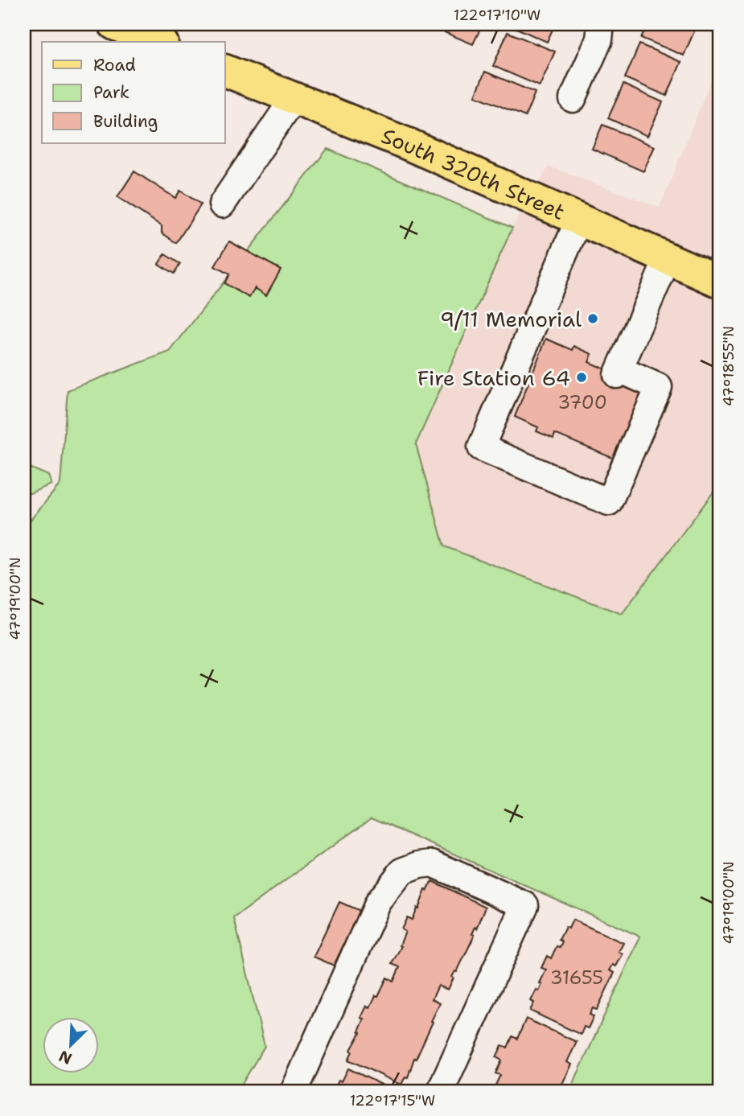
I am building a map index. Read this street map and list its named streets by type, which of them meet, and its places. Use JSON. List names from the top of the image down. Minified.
{"streets":{"main road":["South 320th Street"]},"places":["9/11 Memorial","Fire Station 64"],"house_numbers":["3700","31655"],"legend":["Road","Park","Building"],"north":"bottom left","coordinates":["122°17'10\"W","47°18'55\"N","47°19'00\"N","122°17'15\"W"]}
